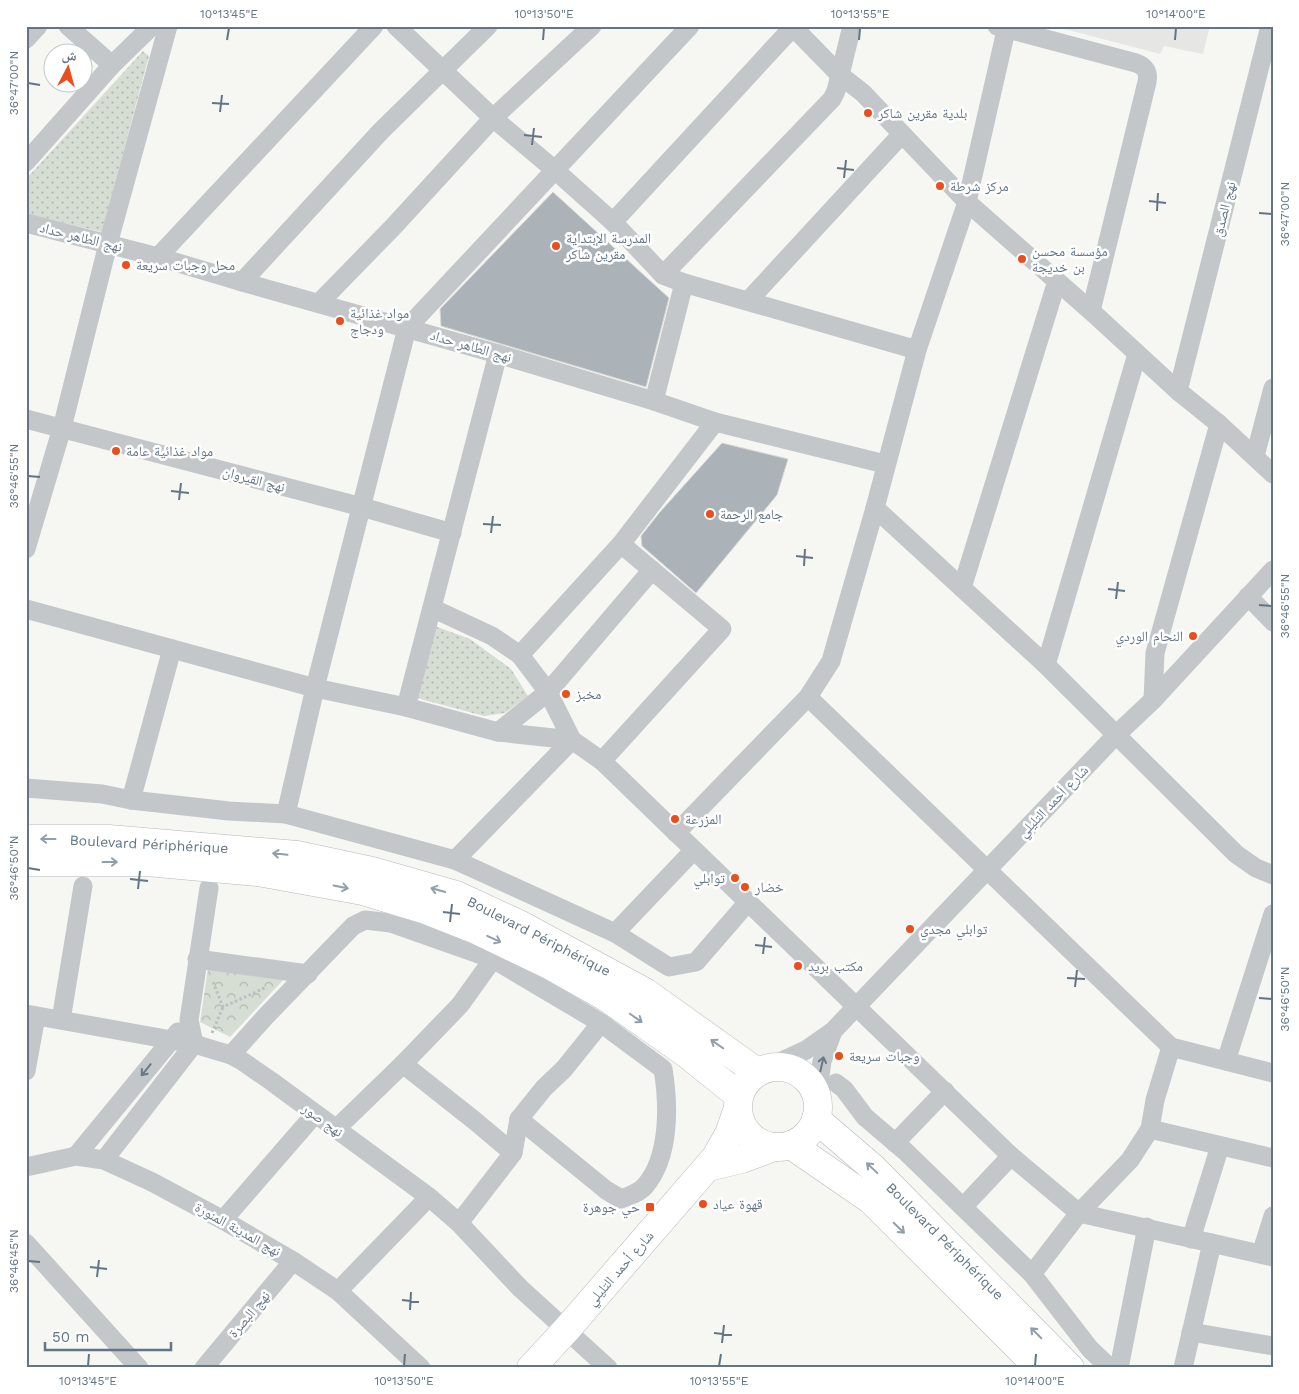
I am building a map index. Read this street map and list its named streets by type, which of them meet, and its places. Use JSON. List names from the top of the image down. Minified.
{"streets":{"main road":["شارع أحمد التليلي","Boulevard Périphérique"],"street":["نهج الصدق","نهج الطاهر حداد","نهج القيروان","نهج صور","نهج المدينة المنورة","نهج البصرة"]},"crossings":[["شارع أحمد التليلي","Boulevard Périphérique"],["شارع أحمد التليلي","نهج صور"],["نهج المدينة المنورة","نهج البصرة"]],"places":{"other":["بلدية مقرين شاكر","مركز شرطة","المدرسة الإبتداية مقرين شاكر","مؤسسة محسن بن خديجة","محل وجبات سريعة","مواد غذائية ودجاج","مواد غذائية عامة","جامع الرحمة","النحام الوردي","مخبز","المزرعة","توابلي","خضار","توابلي مجدي","مكتب بريد","وجبات سريعة","قهوة عياد"],"transit":["حي جوهرة"]},"scale_bar":"50 m","north":"top","coordinates":["10°13'45\"E","10°13'50\"E","10°13'55\"E","10°14'00\"E","36°47'00\"N","36°46'55\"N","36°46'50\"N","36°46'45\"N"]}
